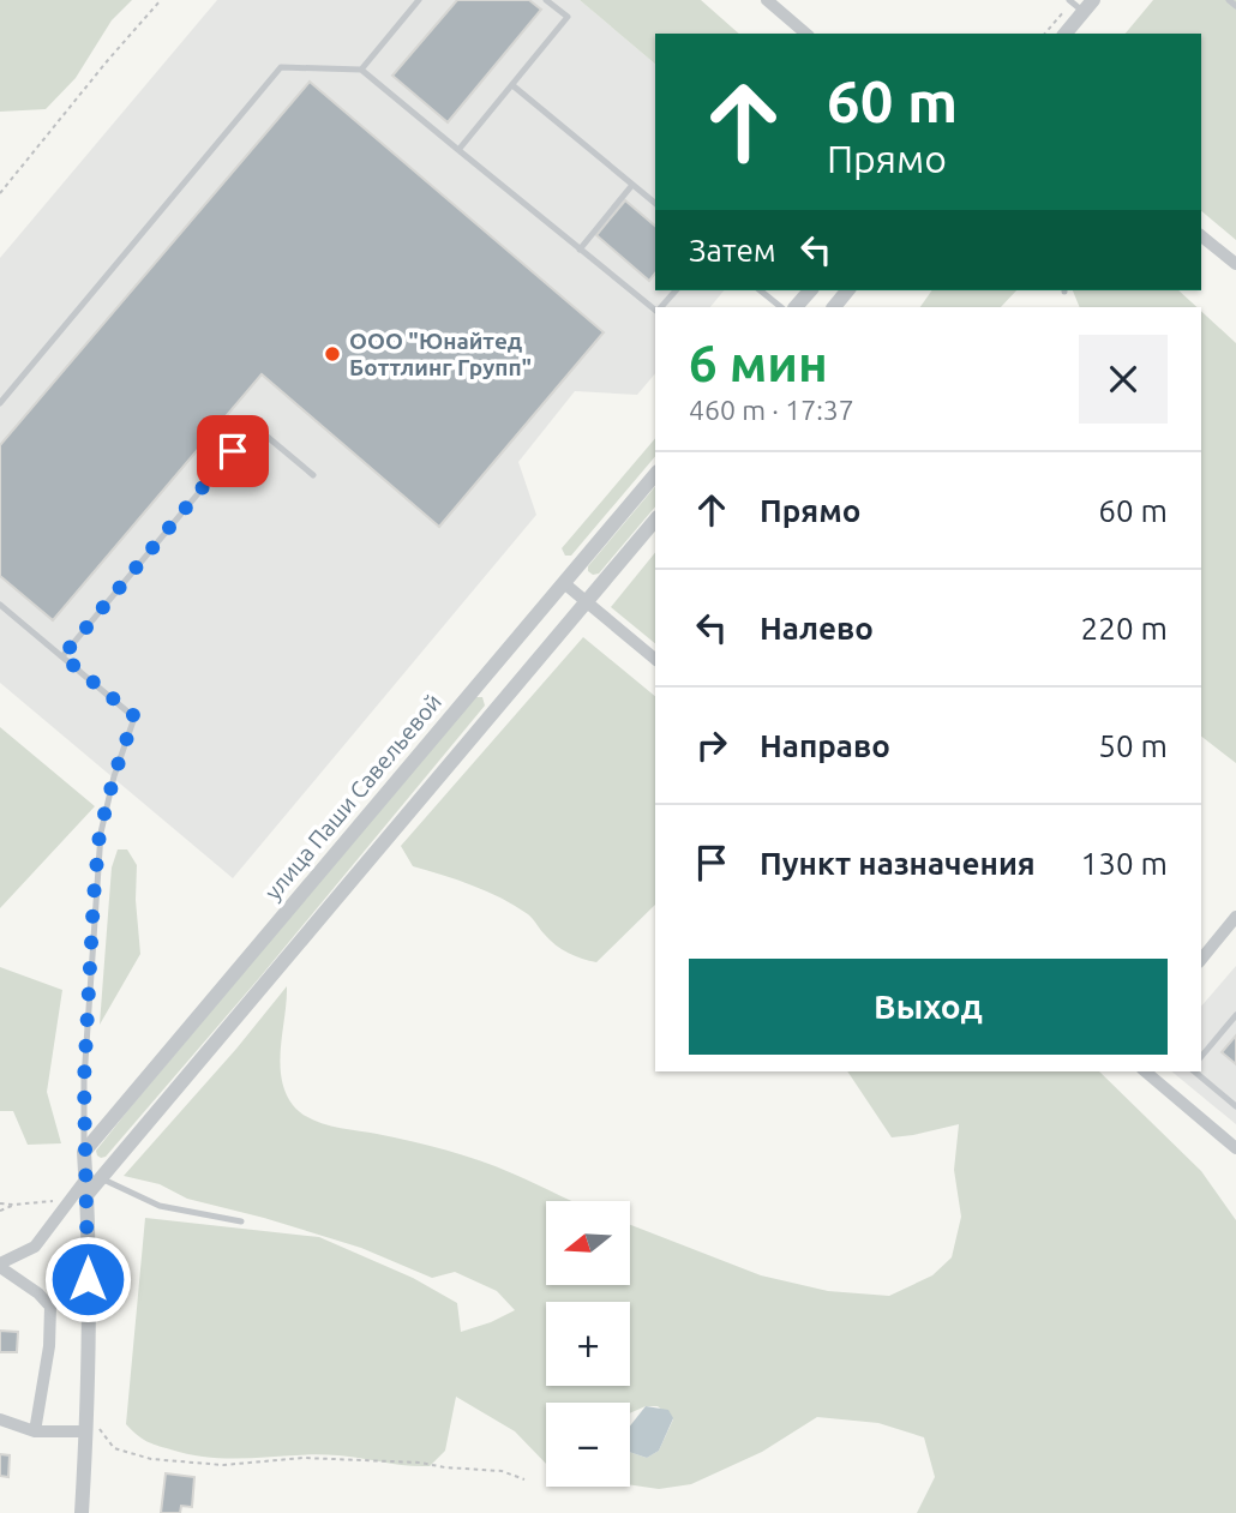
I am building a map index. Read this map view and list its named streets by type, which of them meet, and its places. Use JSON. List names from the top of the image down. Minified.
{"streets":{"street":["улица Паши Савельевой"]},"places":["ООО \"Юнайтед Боттлинг Групп\""],"north":"left","page":{"turn":["60 m","Прямо"],"then":"Затем","heading":["6 мин","460 m · 17:37"],"list":[{"name":"Прямо","value":"60 m"},{"name":"Налево","value":"220 m"},{"name":"Направо","value":"50 m"},{"name":"Пункт назначения","value":"130 m"}],"buttons":"Выход","map_buttons":["+","−"]}}
